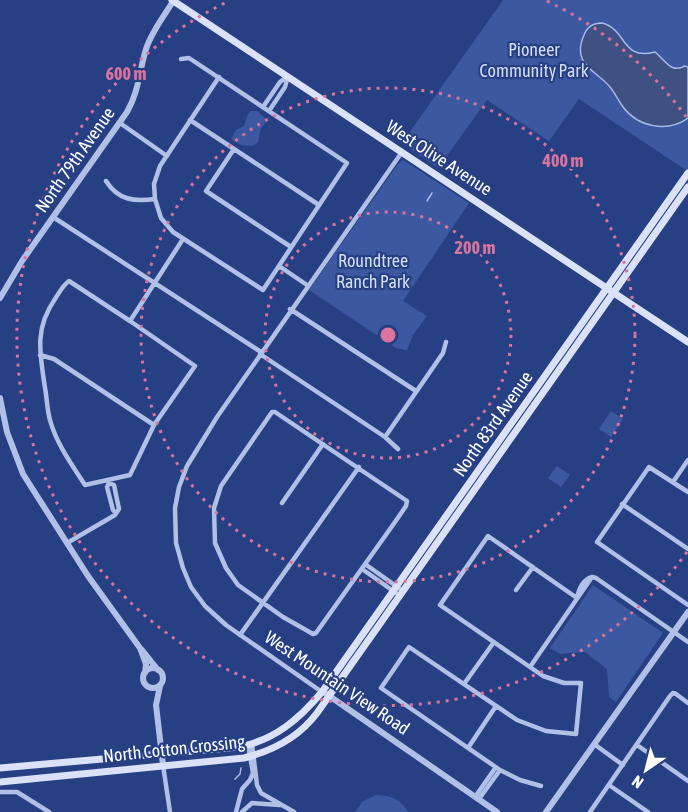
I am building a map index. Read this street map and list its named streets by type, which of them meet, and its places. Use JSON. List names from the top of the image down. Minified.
{"streets":{"main road":["West Olive Avenue","North 83rd Avenue","North Cotton Crossing"],"street":["North 79th Avenue","West Mountain View Road"]},"crossings":[["West Olive Avenue","North 79th Avenue"],["West Olive Avenue","North 83rd Avenue"],["West Olive Avenue","West Mountain View Road"],["North 83rd Avenue","West Mountain View Road"],["North 83rd Avenue","North Cotton Crossing"],["West Mountain View Road","North Cotton Crossing"]],"parks":["Pioneer Community Park","Roundtree Ranch Park"],"north":"bottom left","rings":["600 m","400 m","200 m"]}
